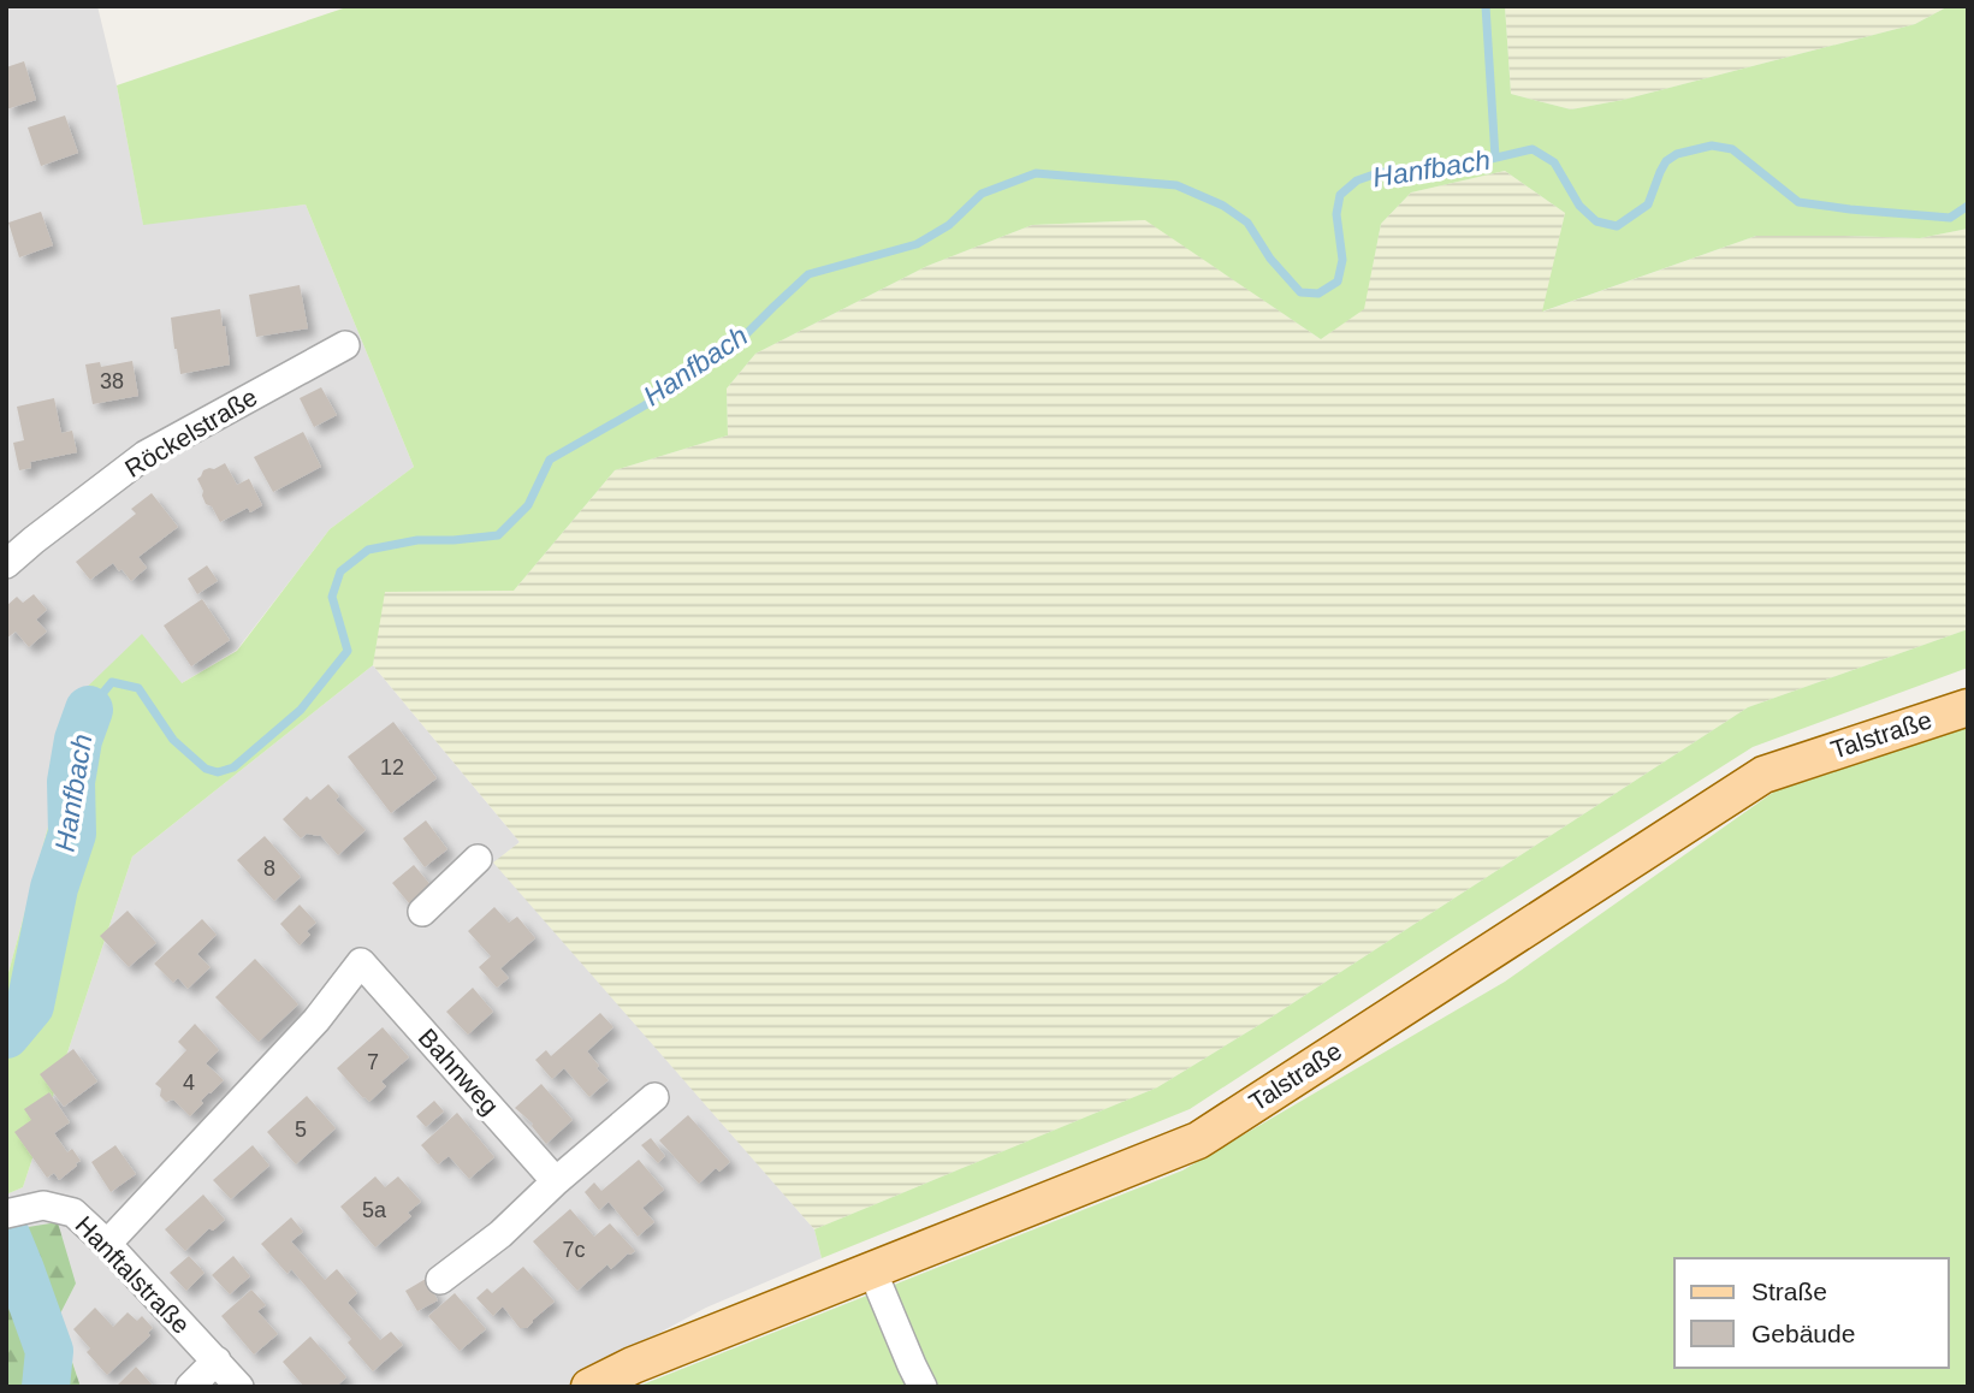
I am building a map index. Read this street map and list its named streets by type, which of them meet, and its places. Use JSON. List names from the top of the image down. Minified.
{"streets":{"main road":["Talstraße"],"street":["Röckelstraße","Bahnweg","Hanftalstraße"]},"crossings":[["Bahnweg","Hanftalstraße"]],"water":["Hanfbach"],"house_numbers":["38","12","8","7","4","5","5a","7c"],"legend":["Straße","Gebäude"]}
